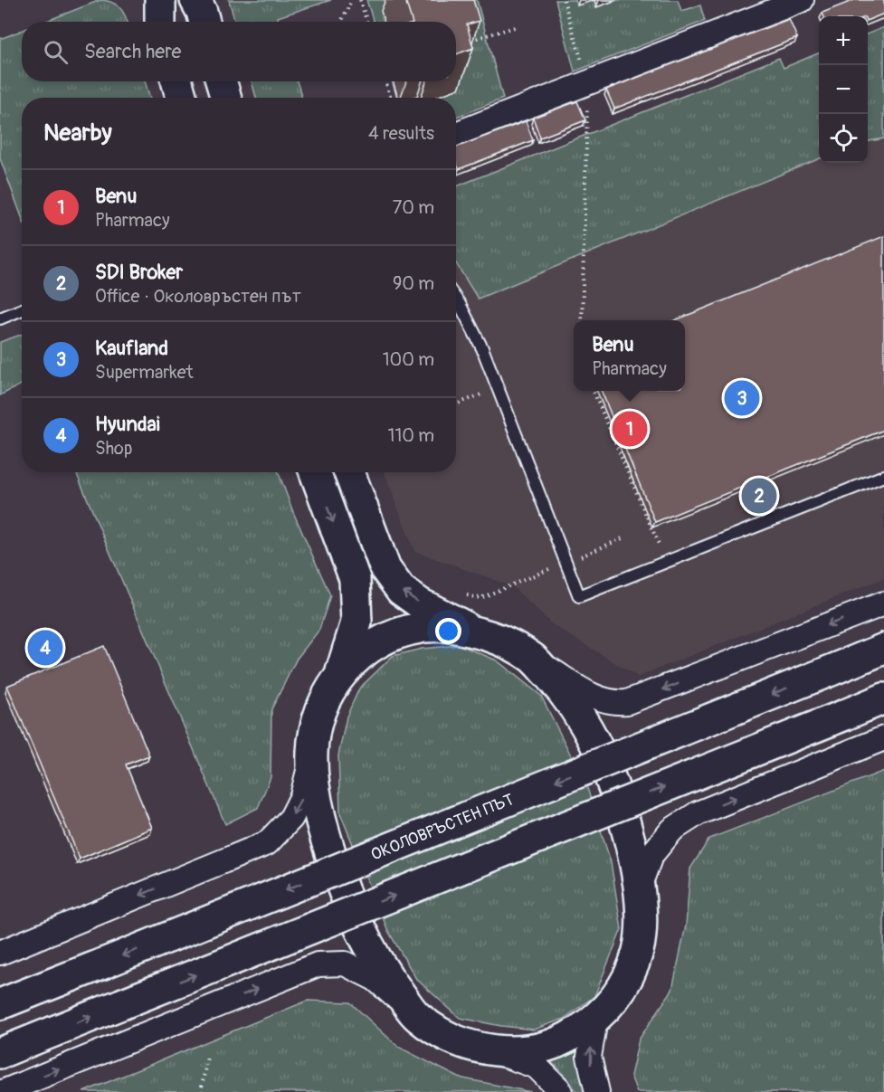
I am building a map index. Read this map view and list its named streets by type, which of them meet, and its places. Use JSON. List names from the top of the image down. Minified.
{"streets":{"main road":["ОКОЛОВРЪСТЕН ПЪТ"]},"page":{"map_buttons":["+","−"],"search":"Search here","heading":["Nearby","4 results"],"list":[{"mark":"1","name":"Benu","note":"Pharmacy","value":"70 m"},{"mark":"2","name":"SDI Broker","note":"Office · Околовръстен път","value":"90 m"},{"mark":"3","name":"Kaufland","note":"Supermarket","value":"100 m"},{"mark":"4","name":"Hyundai","note":"Shop","value":"110 m"}],"popup":["Benu","Pharmacy"],"pins":["3","1","2","4"]}}
